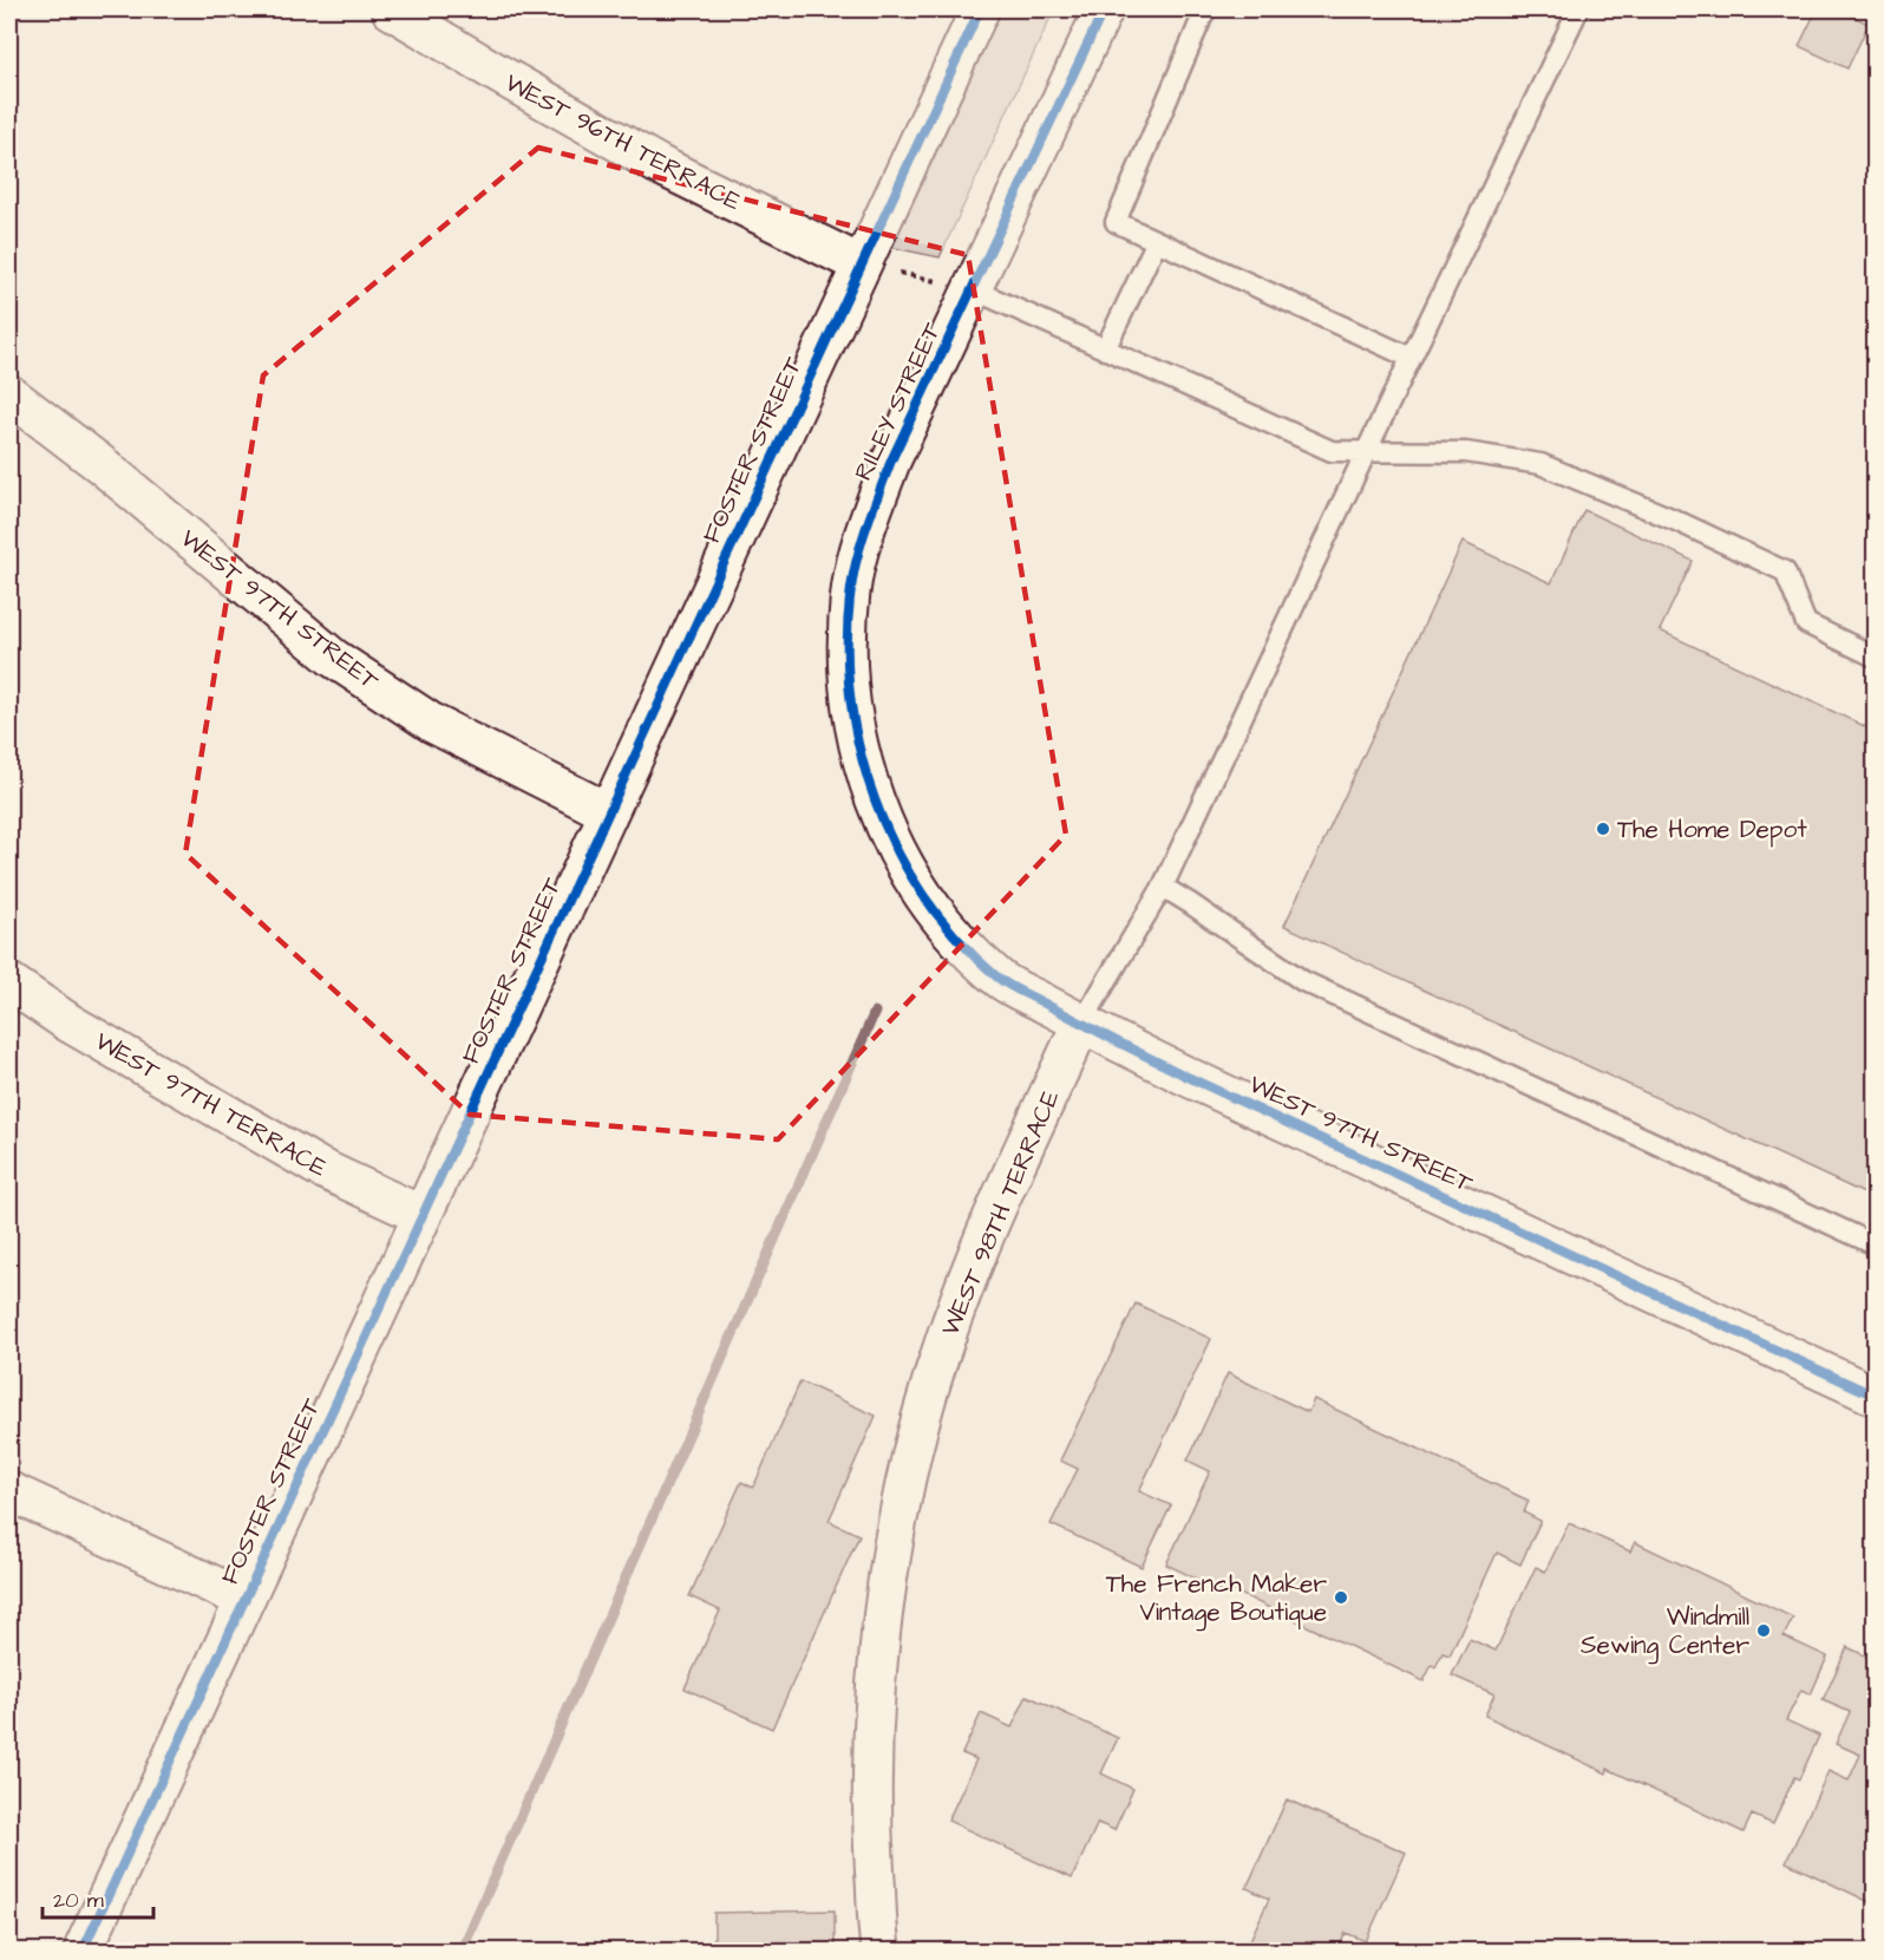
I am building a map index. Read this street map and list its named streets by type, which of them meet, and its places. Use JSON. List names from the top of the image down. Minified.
{"streets":{"street":["WEST 96TH TERRACE","RILEY STREET","FOSTER STREET","WEST 97TH STREET","WEST 97TH TERRACE","WEST 98TH TERRACE"]},"crossings":[["WEST 96TH TERRACE","FOSTER STREET"],["RILEY STREET","WEST 97TH STREET"],["FOSTER STREET","WEST 97TH STREET"],["FOSTER STREET","WEST 97TH TERRACE"],["WEST 97TH STREET","WEST 98TH TERRACE"]],"places":["The Home Depot","The French Maker Vintage Boutique","Windmill Sewing Center"],"scale_bar":"20 m"}
